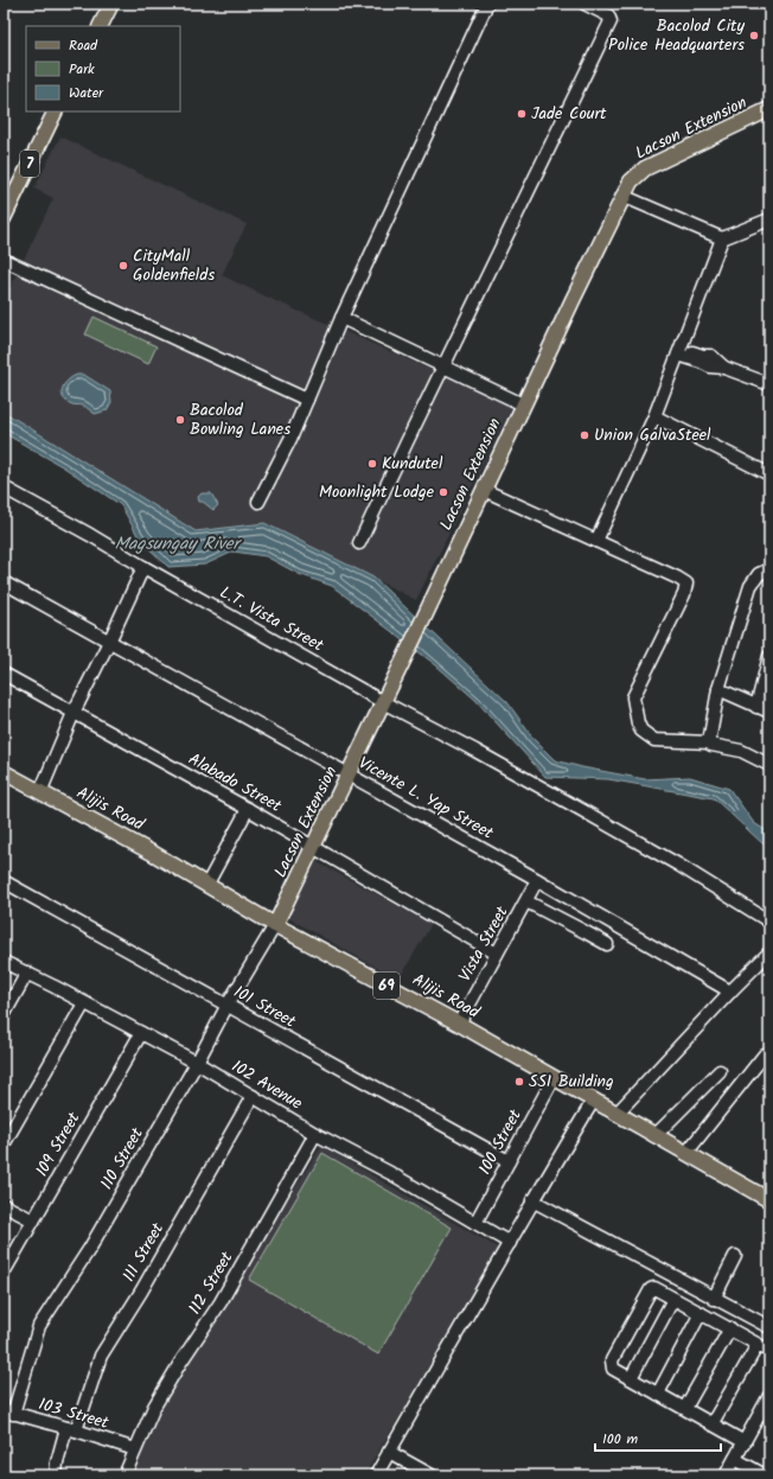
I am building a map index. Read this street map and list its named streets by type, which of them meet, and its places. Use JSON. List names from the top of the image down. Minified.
{"streets":{"main road":["Lacson Extension","7","Alijis Road","69"],"street":["L.T. Vista Street","Alabado Street","Vicente L. Yap Street","Vista Street","101 Street","102 Avenue","100 Street","109 Street","110 Street","111 Street","112 Street","103 Street"]},"crossings":[["Lacson Extension","L.T. Vista Street"],["Lacson Extension","Alabado Street"],["Lacson Extension","Vicente L. Yap Street"],["Lacson Extension","Alijis Road"],["Lacson Extension","110 Street"],["Alabado Street","Vista Street"],["Vicente L. Yap Street","Vista Street"],["Alijis Road","Vista Street"],["Alijis Road","100 Street"],["Alijis Road","110 Street"],["101 Street","100 Street"],["101 Street","110 Street"],["102 Avenue","100 Street"],["102 Avenue","109 Street"],["102 Avenue","110 Street"],["102 Avenue","111 Street"],["102 Avenue","112 Street"],["110 Street","103 Street"],["111 Street","103 Street"],["112 Street","103 Street"]],"water":["Magsungay River"],"places":["Bacolod City Police Headquarters","Jade Court","CityMall Goldenfields","Bacolod Bowling Lanes","Union GalvaSteel","Kundutel","Moonlight Lodge","SSI Building"],"legend":["Road","Park","Water"],"scale_bar":"100 m"}
